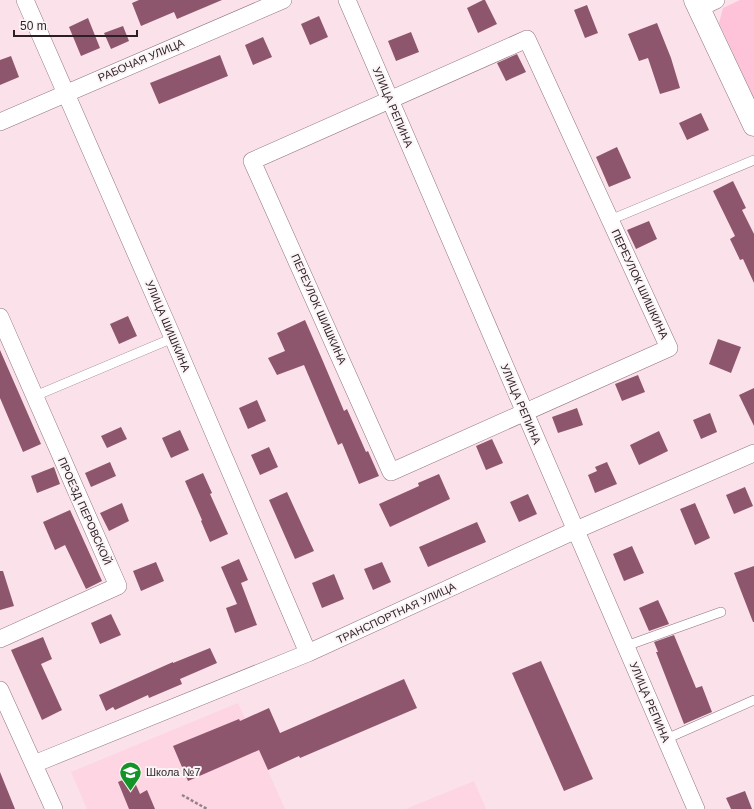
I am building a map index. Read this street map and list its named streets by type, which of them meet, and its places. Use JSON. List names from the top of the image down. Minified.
{"streets":{"street":["РАБОЧАЯ УЛИЦА","УЛИЦА РЕПИНА","ПЕРЕУЛОК ШИШКИНА","УЛИЦА ШИШКИНА","ПРОЕЗД ПЕРОВСКОЙ","ТРАНСПОРТНАЯ УЛИЦА"]},"crossings":[["РАБОЧАЯ УЛИЦА","УЛИЦА ШИШКИНА"],["УЛИЦА РЕПИНА","ПЕРЕУЛОК ШИШКИНА"],["УЛИЦА РЕПИНА","ТРАНСПОРТНАЯ УЛИЦА"],["УЛИЦА ШИШКИНА","ТРАНСПОРТНАЯ УЛИЦА"]],"places":{"school or university":["Школа №7"]},"scale_bar":"50 m"}
